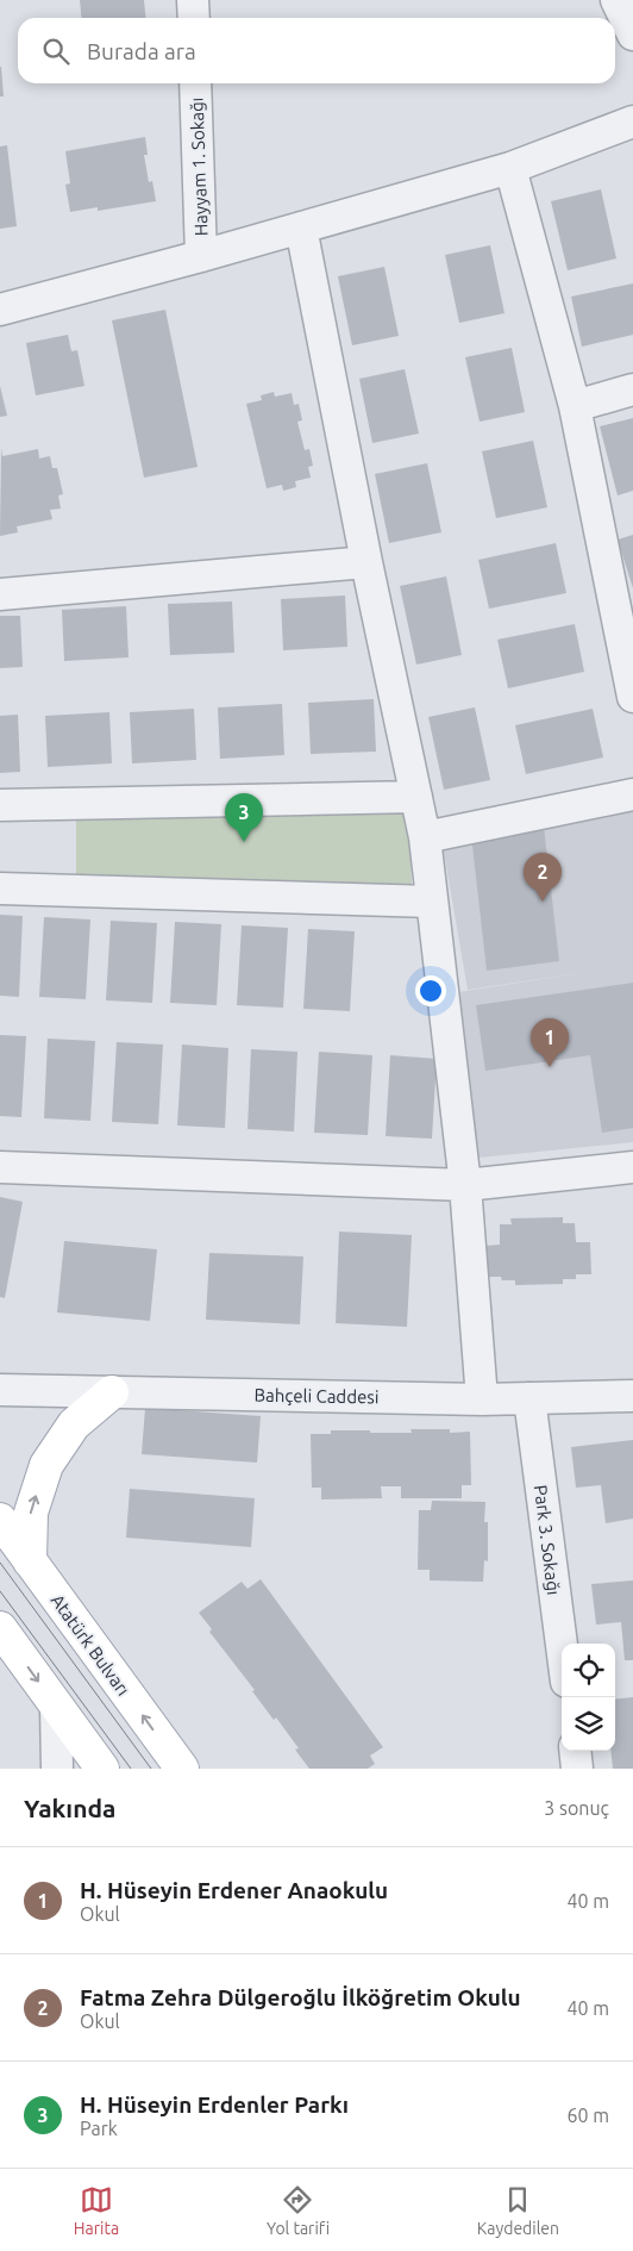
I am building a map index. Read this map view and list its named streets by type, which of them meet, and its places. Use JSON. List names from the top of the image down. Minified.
{"streets":{"main road":["Atatürk Bulvarı"],"street":["Hayyam 1. Sokağı","Bahçeli Caddesi","Park 3. Sokağı"]},"crossings":[["Bahçeli Caddesi","Park 3. Sokağı"]],"page":{"search":"Burada ara","pins":["3","2","1"],"heading":["Yakında","3 sonuç"],"list":[{"mark":"1","name":"H. Hüseyin Erdener Anaokulu","note":"Okul","value":"40 m"},{"mark":"2","name":"Fatma Zehra Dülgeroğlu İlköğretim Okulu","note":"Okul","value":"40 m"},{"mark":"3","name":"H. Hüseyin Erdenler Parkı","note":"Park","value":"60 m"}],"nav":["Harita","Yol tarifi","Kaydedilen"]}}
